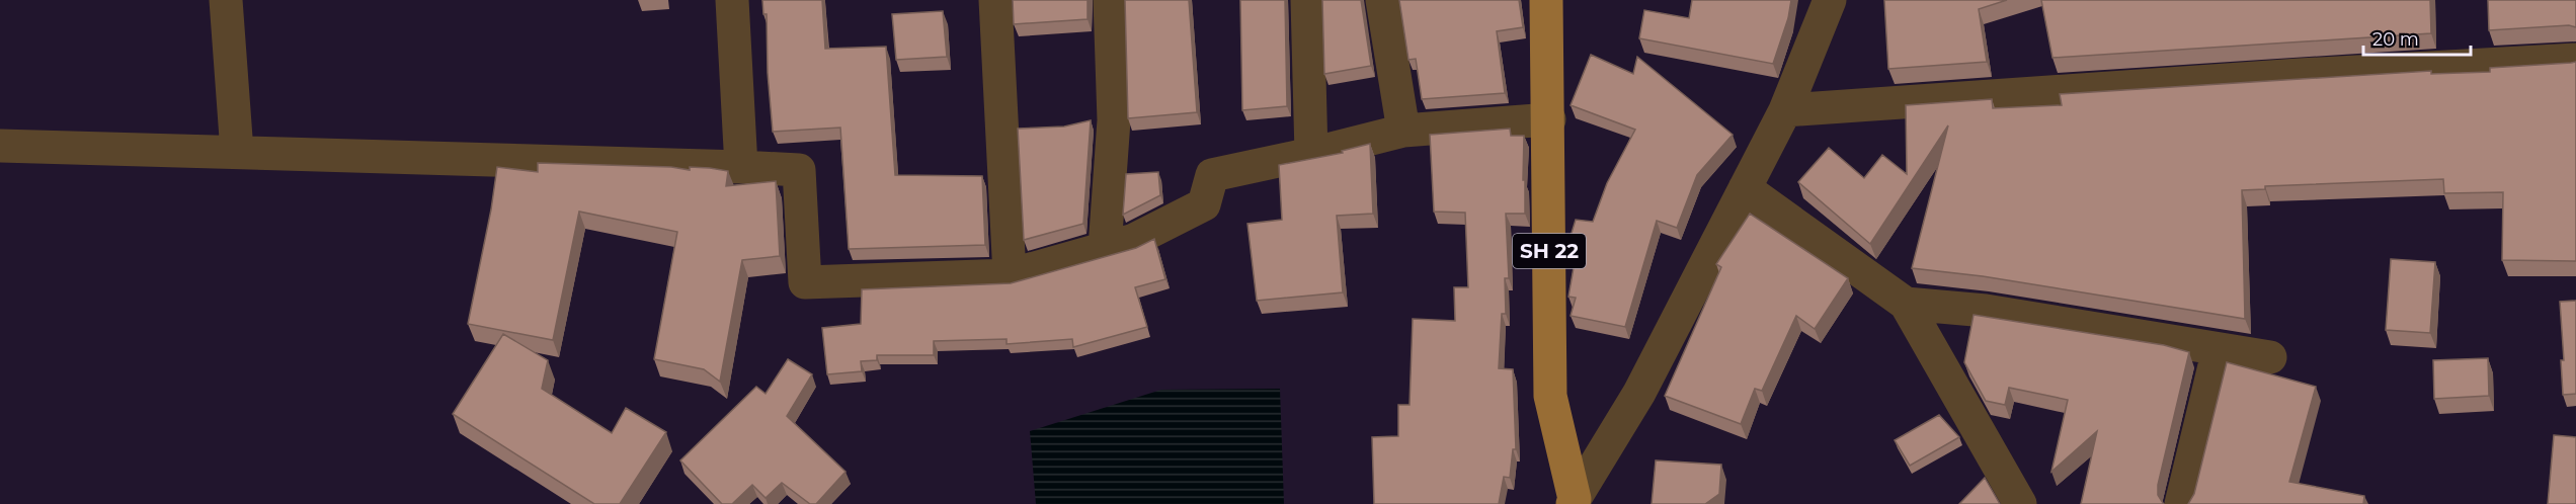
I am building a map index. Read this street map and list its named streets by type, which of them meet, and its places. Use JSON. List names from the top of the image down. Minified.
{"streets":{"main road":["SH 22"]},"scale_bar":"20 m"}
